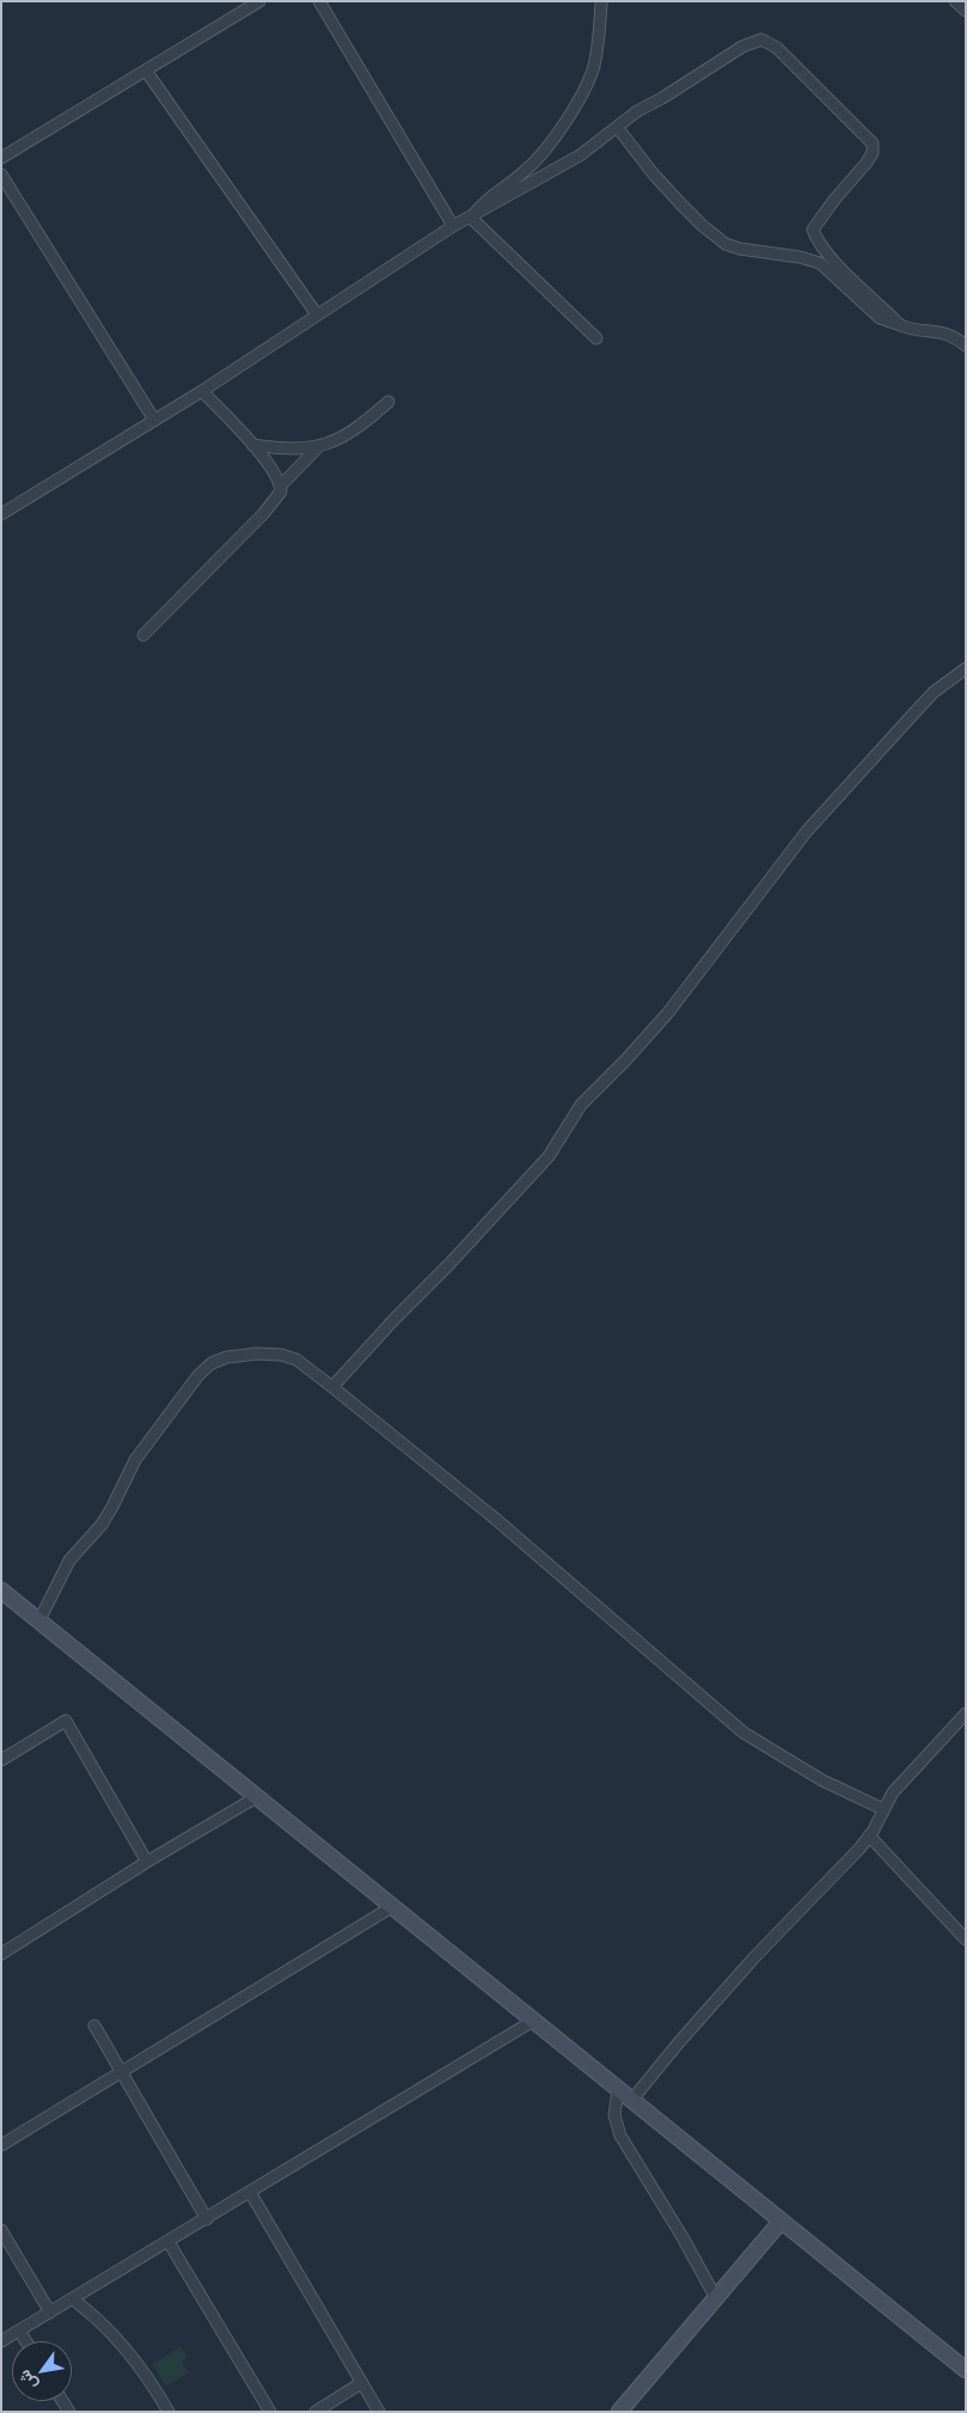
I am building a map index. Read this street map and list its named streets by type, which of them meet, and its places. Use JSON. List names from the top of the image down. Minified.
{"north":"bottom left"}
